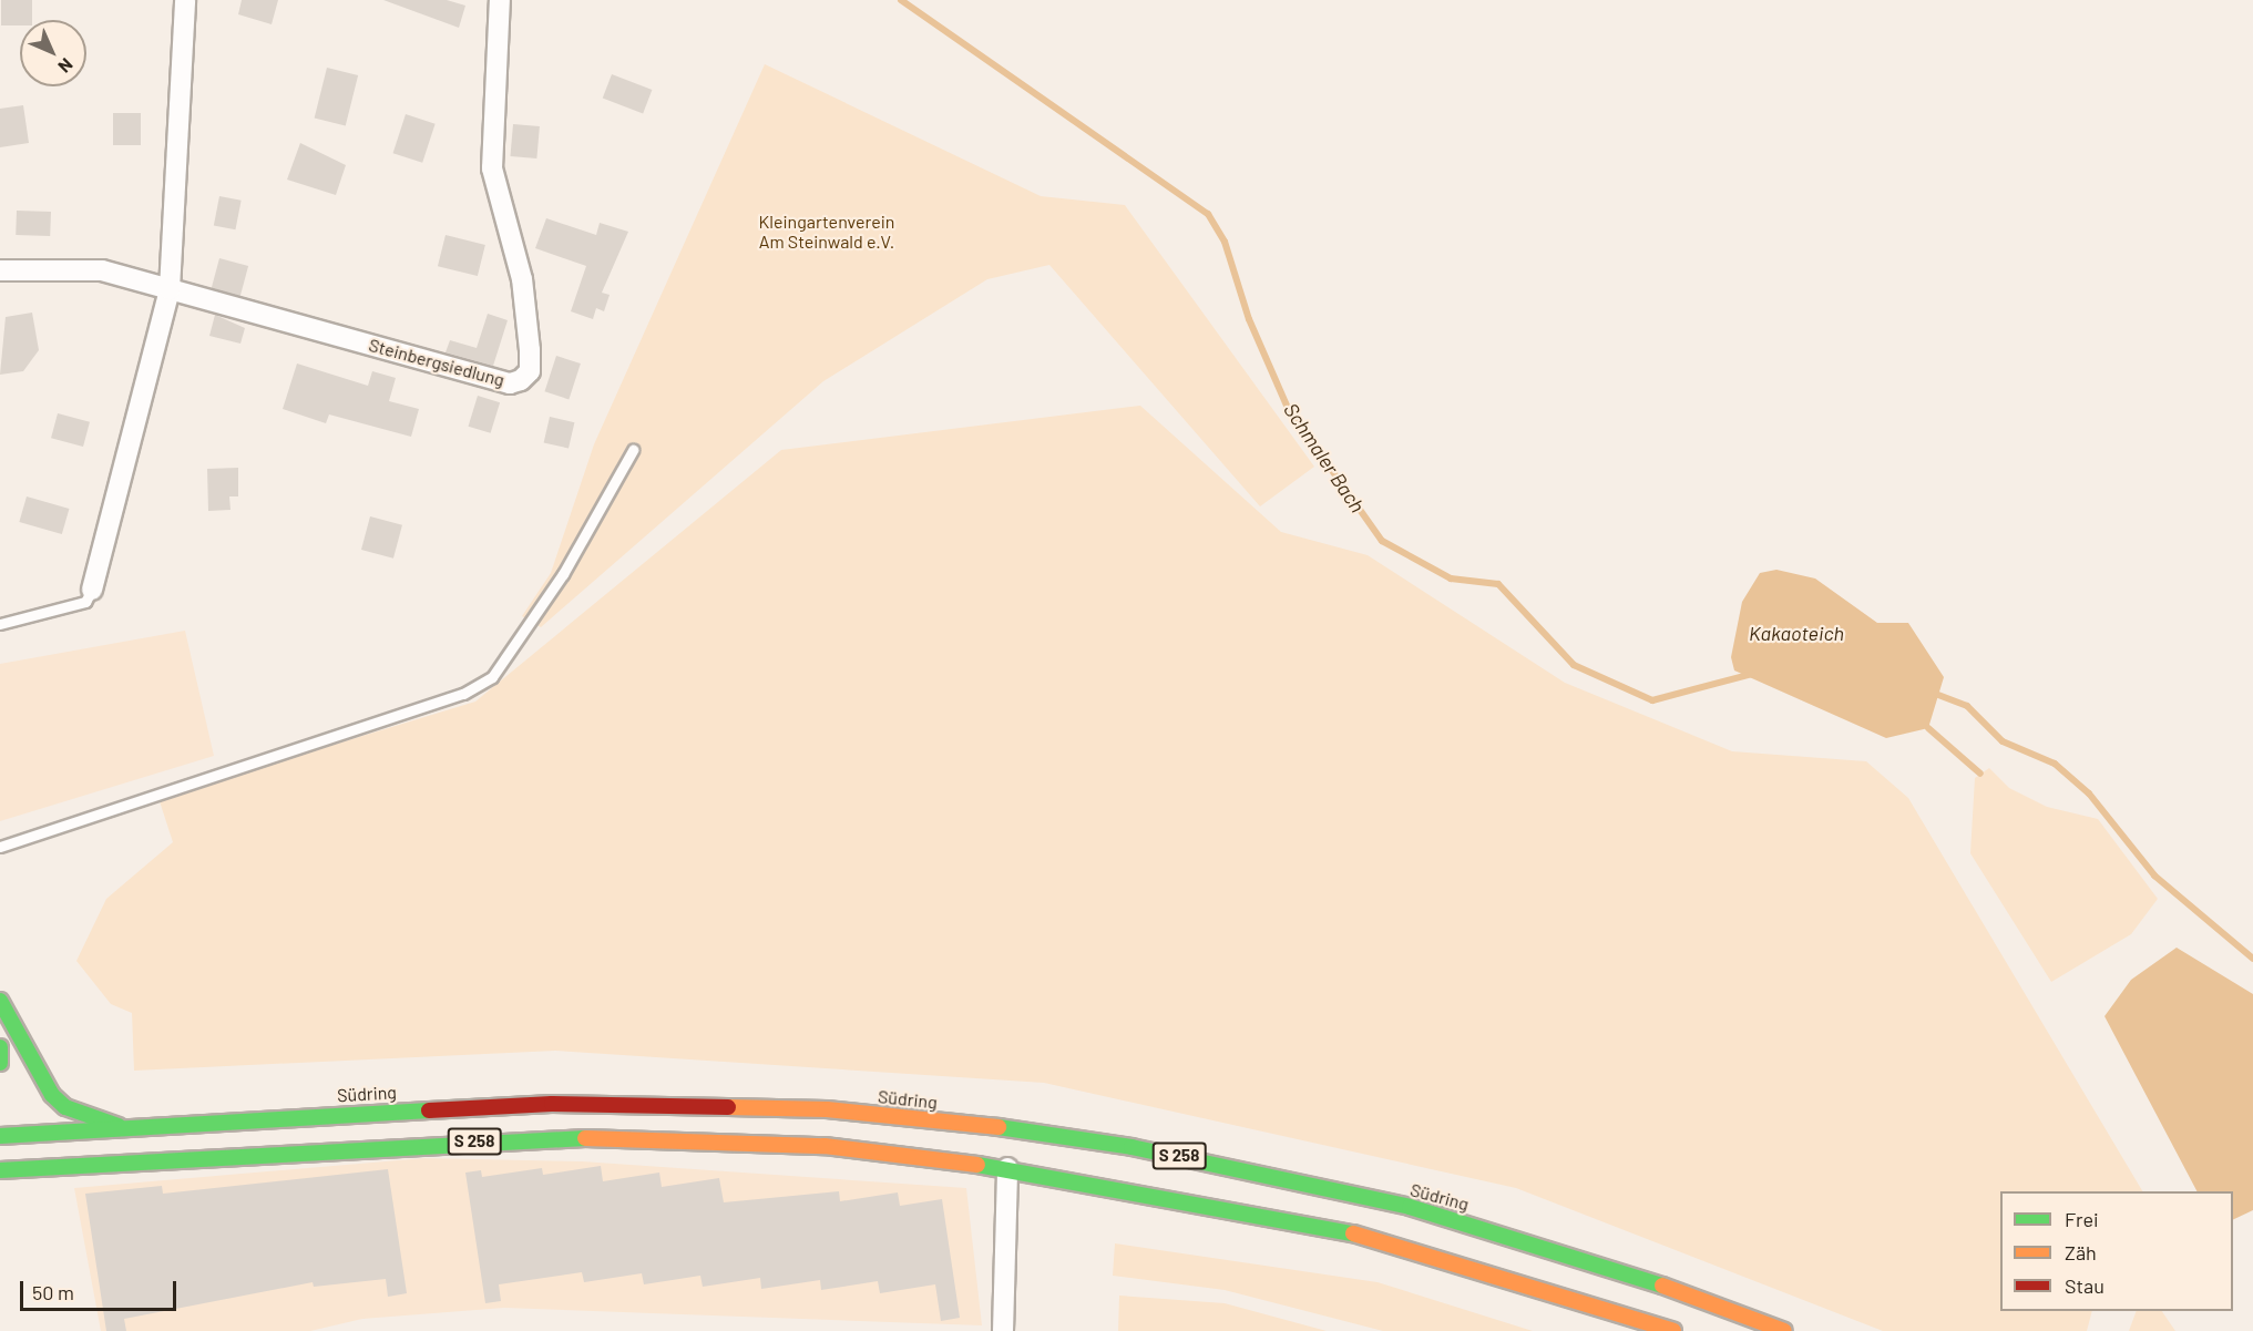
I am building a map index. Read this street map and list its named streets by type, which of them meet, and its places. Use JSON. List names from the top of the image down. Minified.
{"streets":{"main road":["Südring","S 258"],"street":["Steinbergsiedlung"]},"crossings":[["Südring","S 258"]],"water":["Schmaler Bach","Kakaoteich"],"parks":["Kleingartenverein Am Steinwald e.V."],"legend":["Frei","Zäh","Stau"],"scale_bar":"50 m","north":"bottom right"}
